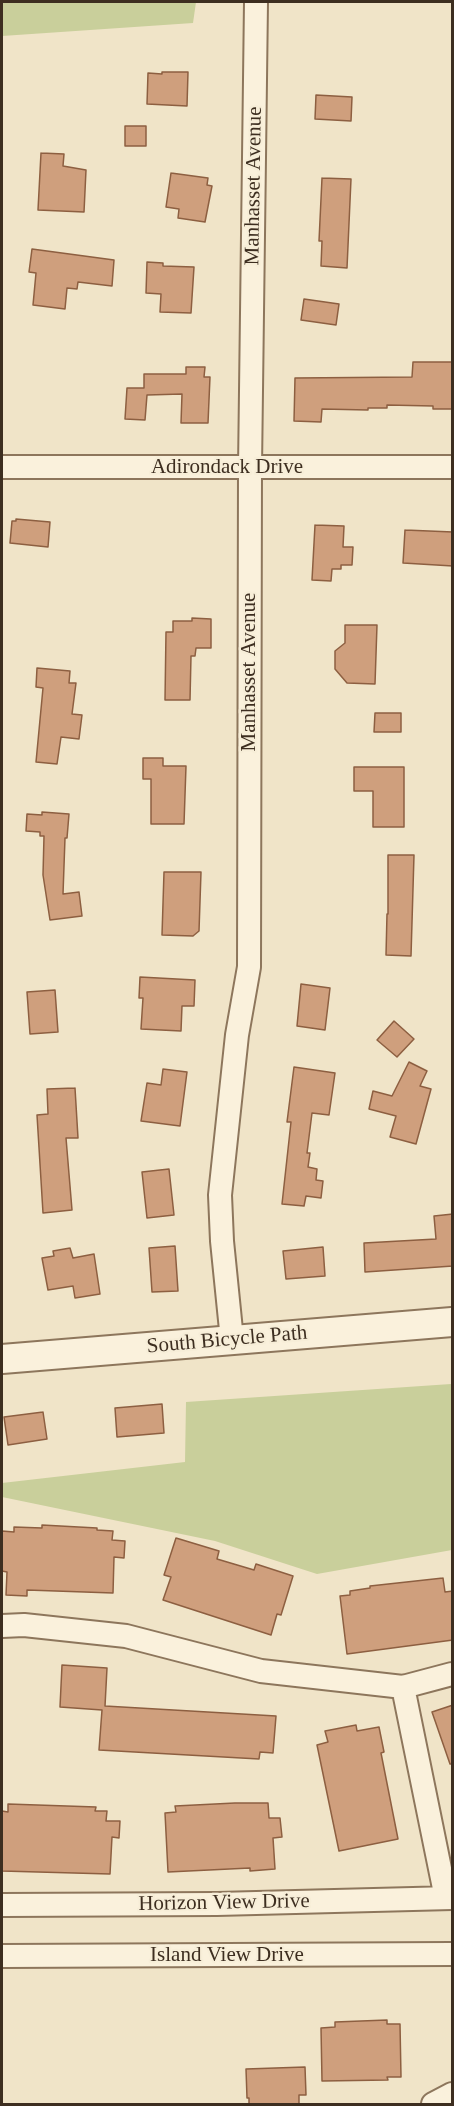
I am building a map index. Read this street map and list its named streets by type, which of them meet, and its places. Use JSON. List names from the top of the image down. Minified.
{"streets":{"street":["Manhasset Avenue","Adirondack Drive","South Bicycle Path","Horizon View Drive","Island View Drive"]},"crossings":[["Manhasset Avenue","Adirondack Drive"],["Manhasset Avenue","South Bicycle Path"]]}
